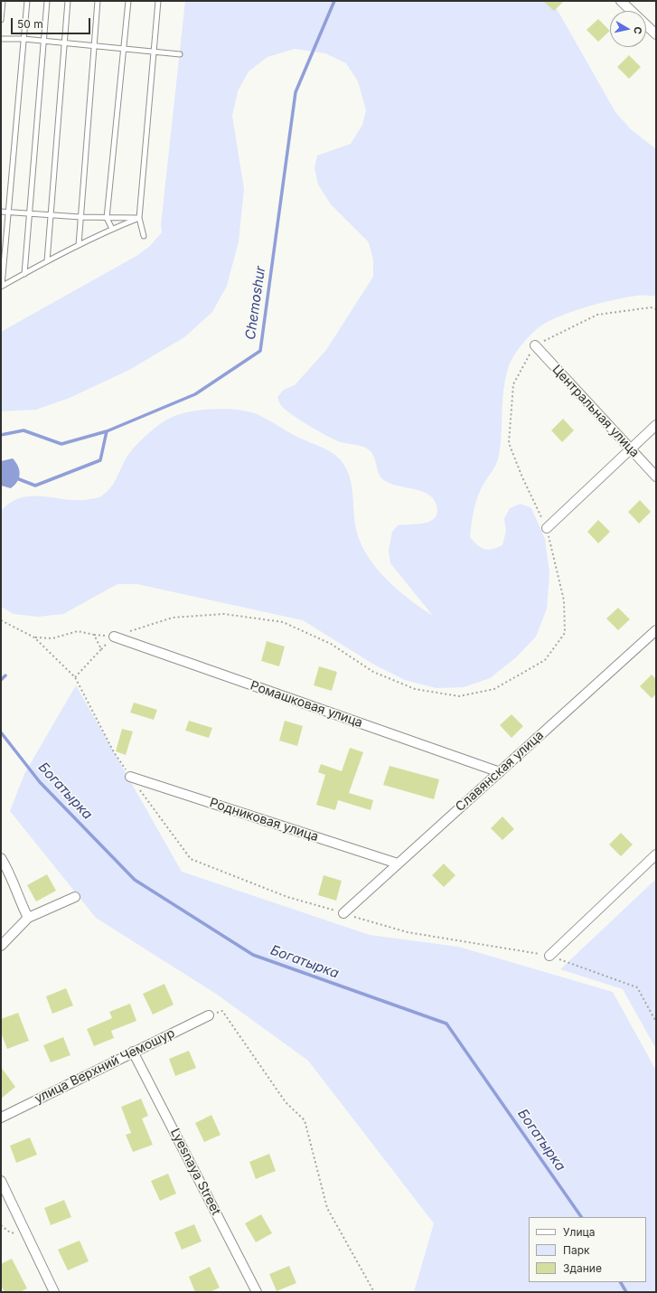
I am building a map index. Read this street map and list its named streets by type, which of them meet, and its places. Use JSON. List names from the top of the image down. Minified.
{"streets":{"street":["Центральная улица","Ромашковая улица","Славянская улица","Родниковая улица","улица Верхний Чемошур","Lyesnaya Street"]},"crossings":[["Ромашковая улица","Славянская улица"],["Славянская улица","Родниковая улица"],["улица Верхний Чемошур","Lyesnaya Street"]],"water":["Chemoshur","Богатырка"],"legend":["Улица","Парк","Здание"],"scale_bar":"50 m","north":"right"}
